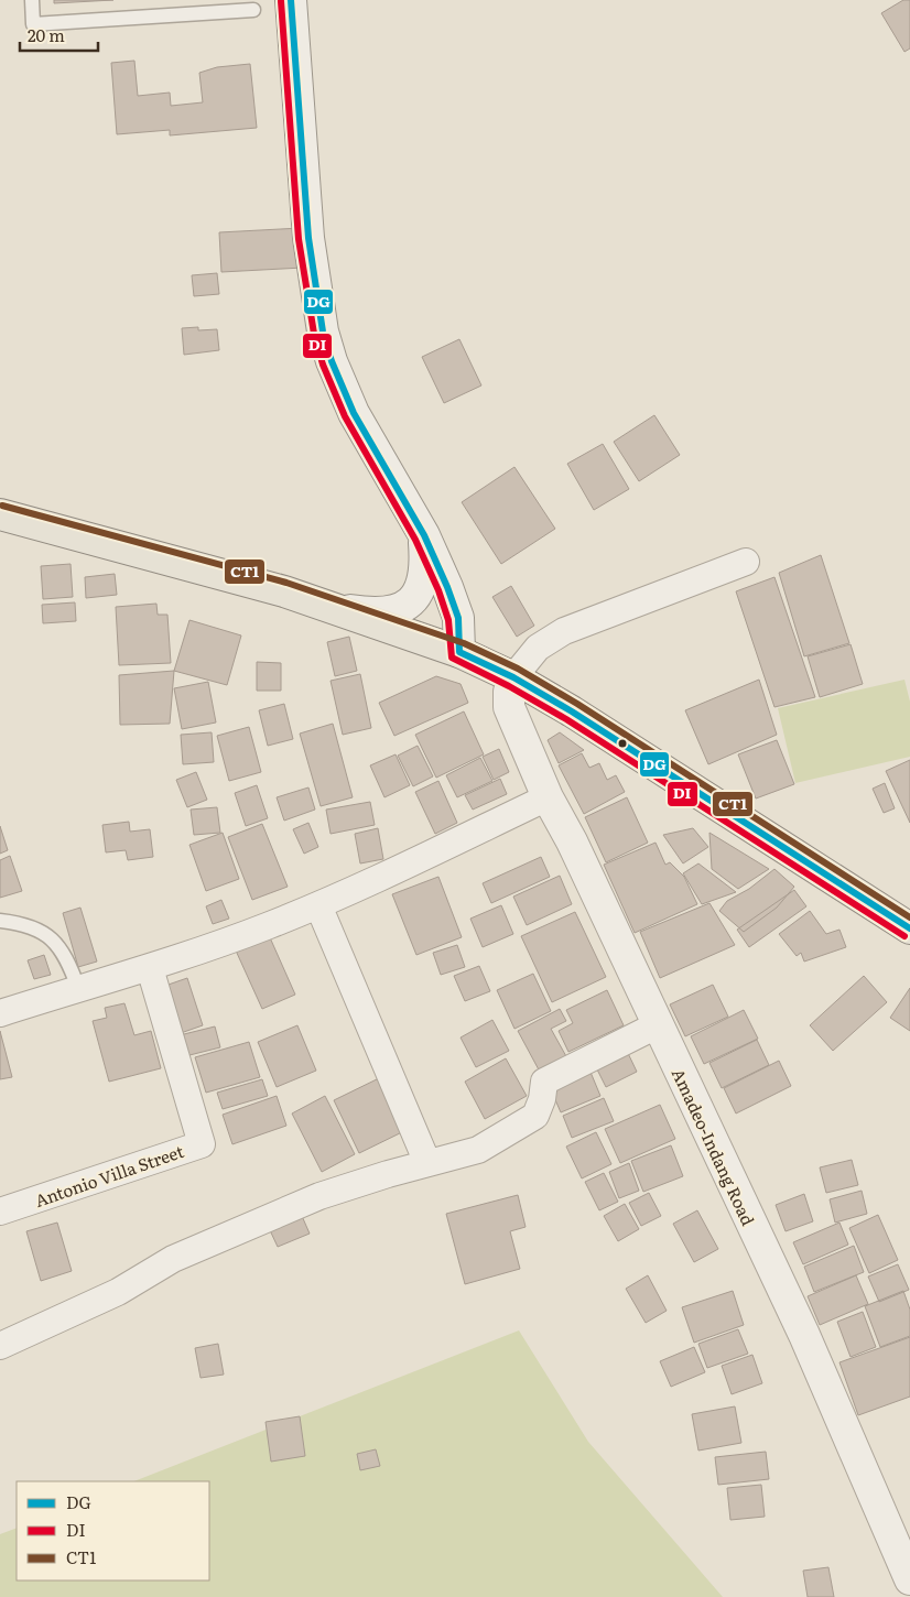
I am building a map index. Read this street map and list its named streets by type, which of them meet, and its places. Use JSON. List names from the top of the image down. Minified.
{"streets":{"street":["Amadeo-Indang Road","Antonio Villa Street"]},"lines":["transit line DG","transit line DI","transit line CT1"],"legend":["DG","DI","CT1"],"scale_bar":"20 m"}
